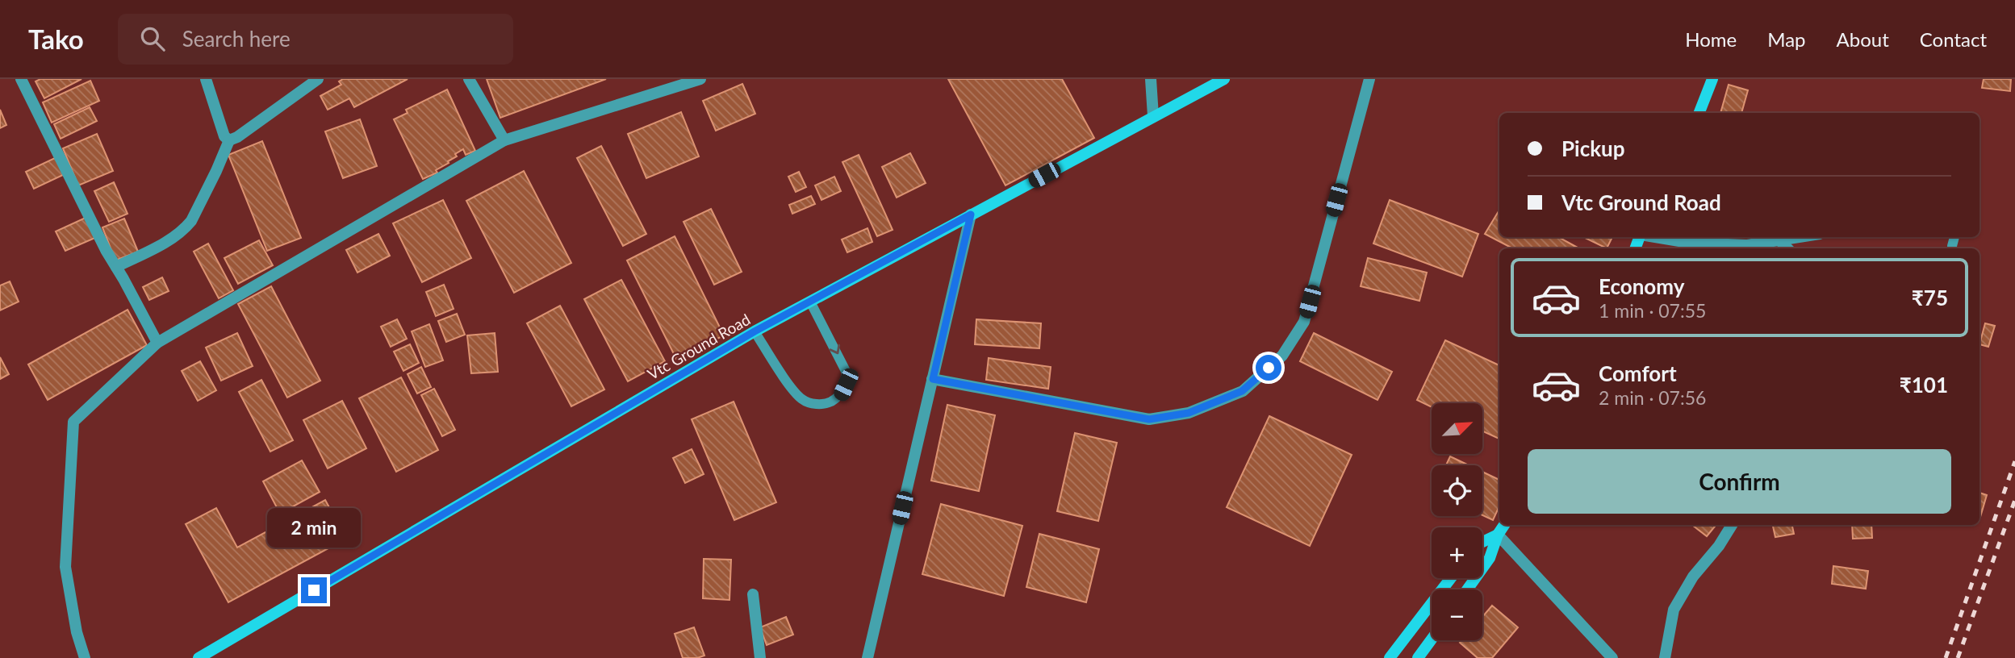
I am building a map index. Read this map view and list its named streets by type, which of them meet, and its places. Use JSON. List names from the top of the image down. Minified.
{"streets":{"street":["Vtc Ground Road"]},"north":"top right","page":{"header":"Tako","search":"Search here","nav":["Home","Map","About","Contact"],"banner":["Pickup","Vtc Ground Road"],"list":[{"name":"Economy","note":"1 min · 07:55","value":"₹75"},{"name":"Comfort","note":"2 min · 07:56","value":"₹101"}],"map_buttons":["+","−"],"buttons":"Confirm","bubble":"2 min"}}
